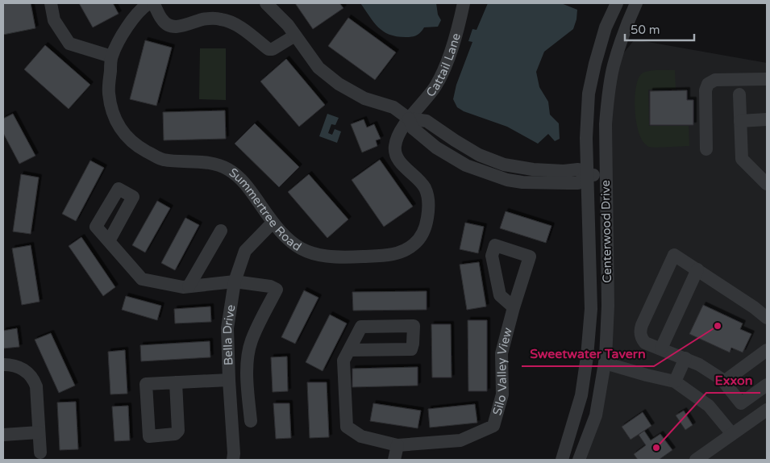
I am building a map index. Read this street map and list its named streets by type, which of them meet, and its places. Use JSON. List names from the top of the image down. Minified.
{"streets":{"street":["Cattail Lane","Summertree Road","Centerwood Drive","Bella Drive","Silo Valley View"]},"crossings":[["Cattail Lane","Summertree Road"],["Summertree Road","Bella Drive"]],"places":["Sweetwater Tavern","Exxon"],"scale_bar":"50 m"}
